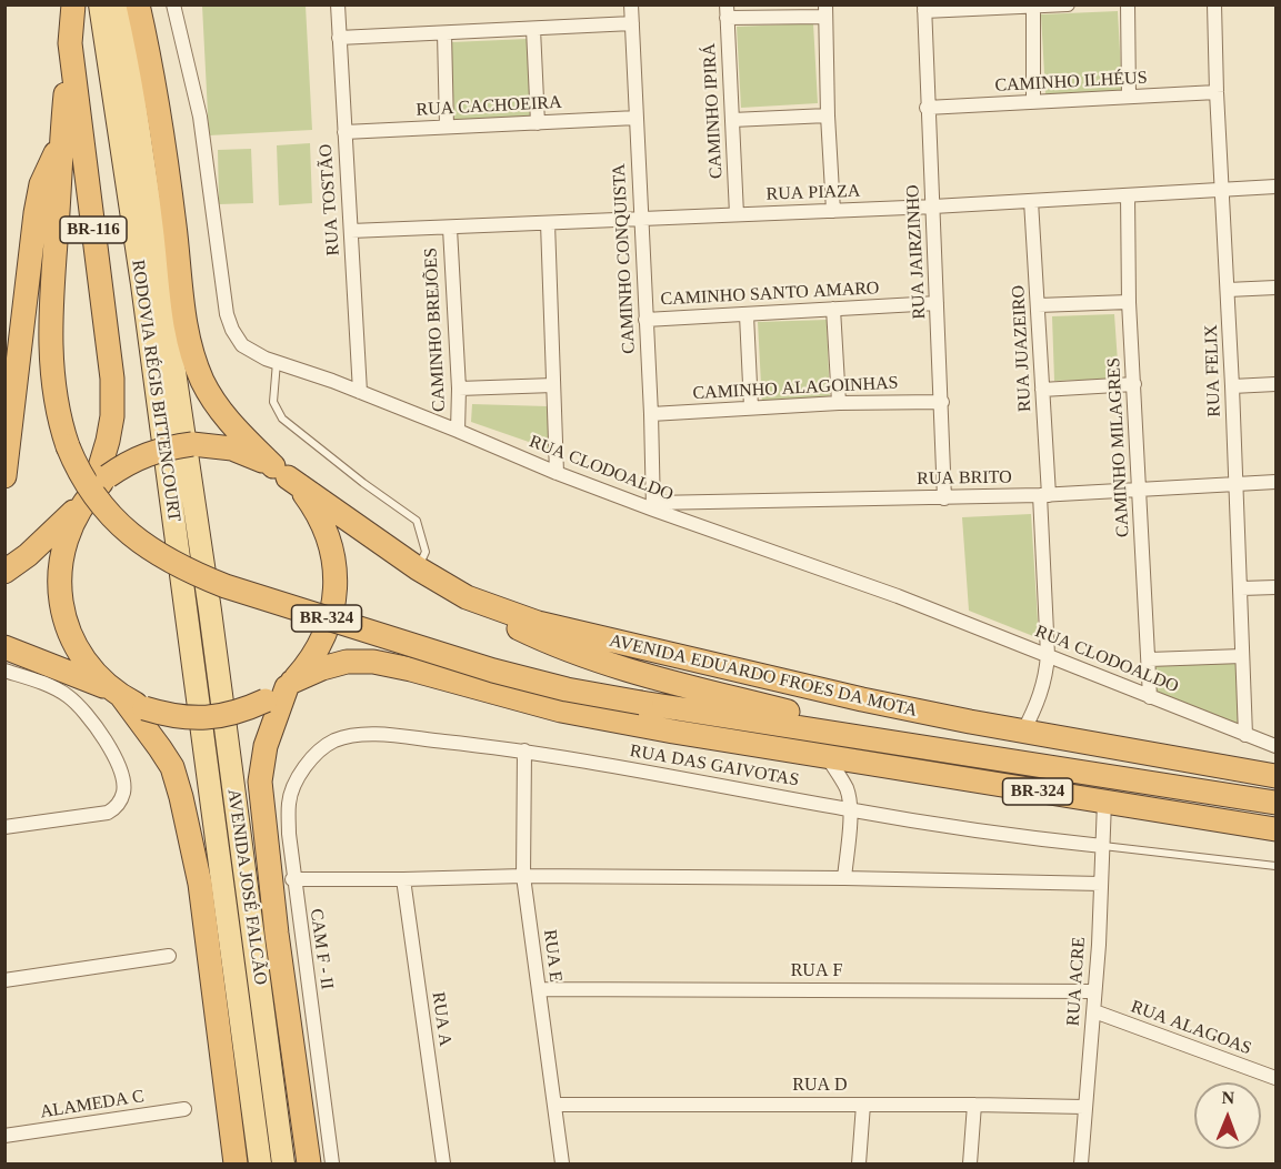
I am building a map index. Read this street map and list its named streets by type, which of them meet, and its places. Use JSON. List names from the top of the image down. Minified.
{"streets":{"highway":["BR-116","BR-324","AVENIDA EDUARDO FROES DA MOTA"],"main road":["RODOVIA RÉGIS BITTENCOURT","AVENIDA JOSÉ FALCÃO"],"street":["CAMINHO ILHÉUS","RUA CACHOEIRA","CAMINHO IPIRÁ","RUA PIAZA","RUA TOSTÃO","RUA JAIRZINHO","CAMINHO CONQUISTA","CAMINHO SANTO AMARO","CAMINHO BREJÕES","RUA JUAZEIRO","RUA FELIX","CAMINHO ALAGOINHAS","CAMINHO MILAGRES","RUA CLODOALDO","RUA BRITO","RUA DAS GAIVOTAS","CAM F - II","RUA E","RUA F","RUA ACRE","RUA A","RUA ALAGOAS","RUA D","ALAMEDA C"]},"crossings":[["CAMINHO ILHÉUS","RUA JAIRZINHO"],["CAMINHO ILHÉUS","RUA FELIX"],["RUA CACHOEIRA","RUA TOSTÃO"],["RUA CACHOEIRA","CAMINHO CONQUISTA"],["CAMINHO IPIRÁ","RUA PIAZA"],["RUA PIAZA","RUA TOSTÃO"],["RUA PIAZA","RUA JAIRZINHO"],["RUA PIAZA","CAMINHO CONQUISTA"],["RUA PIAZA","CAMINHO BREJÕES"],["RUA PIAZA","RUA JUAZEIRO"],["RUA PIAZA","RUA FELIX"],["RUA PIAZA","CAMINHO MILAGRES"],["RUA TOSTÃO","RUA CLODOALDO"],["BR-116","BR-324"],["BR-116","AVENIDA EDUARDO FROES DA MOTA"],["RUA JAIRZINHO","CAMINHO SANTO AMARO"],["RUA JAIRZINHO","CAMINHO ALAGOINHAS"],["RUA JAIRZINHO","RUA BRITO"],["CAMINHO CONQUISTA","CAMINHO SANTO AMARO"],["CAMINHO CONQUISTA","CAMINHO ALAGOINHAS"],["CAMINHO CONQUISTA","RUA CLODOALDO"],["CAMINHO CONQUISTA","RUA BRITO"],["CAMINHO BREJÕES","RUA CLODOALDO"],["RUA JUAZEIRO","RUA CLODOALDO"],["RUA JUAZEIRO","RUA BRITO"],["RUA JUAZEIRO","AVENIDA EDUARDO FROES DA MOTA"],["RUA FELIX","RUA CLODOALDO"],["RUA FELIX","RUA BRITO"],["RODOVIA RÉGIS BITTENCOURT","AVENIDA JOSÉ FALCÃO"],["CAMINHO MILAGRES","RUA CLODOALDO"],["CAMINHO MILAGRES","RUA BRITO"],["RUA CLODOALDO","RUA BRITO"],["BR-324","AVENIDA EDUARDO FROES DA MOTA"],["AVENIDA EDUARDO FROES DA MOTA","RUA ACRE"],["RUA DAS GAIVOTAS","CAM F - II"],["RUA DAS GAIVOTAS","RUA E"],["RUA DAS GAIVOTAS","RUA ACRE"],["RUA E","RUA F"],["RUA E","RUA D"],["RUA F","RUA ACRE"],["RUA ACRE","RUA ALAGOAS"],["RUA ACRE","RUA D"]],"north":"top"}
